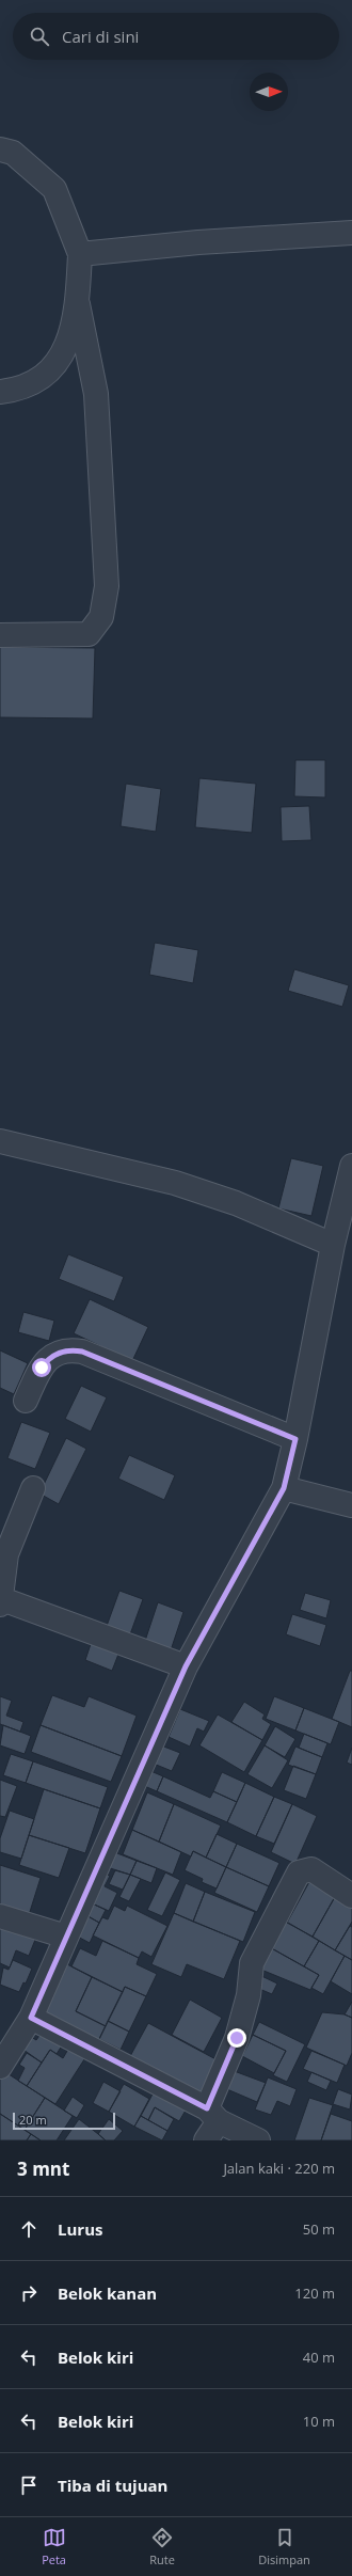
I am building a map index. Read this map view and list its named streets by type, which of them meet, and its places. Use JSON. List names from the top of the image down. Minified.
{"scale_bar":"20 m","north":"right","page":{"search":"Cari di sini","scale":"20 m","heading":["3 mnt","Jalan kaki · 220 m"],"list":[["Lurus","50 m"],["Belok kanan","120 m"],["Belok kiri","40 m"],["Belok kiri","10 m"],"Tiba di tujuan"],"nav":["Peta","Rute","Disimpan"]}}
